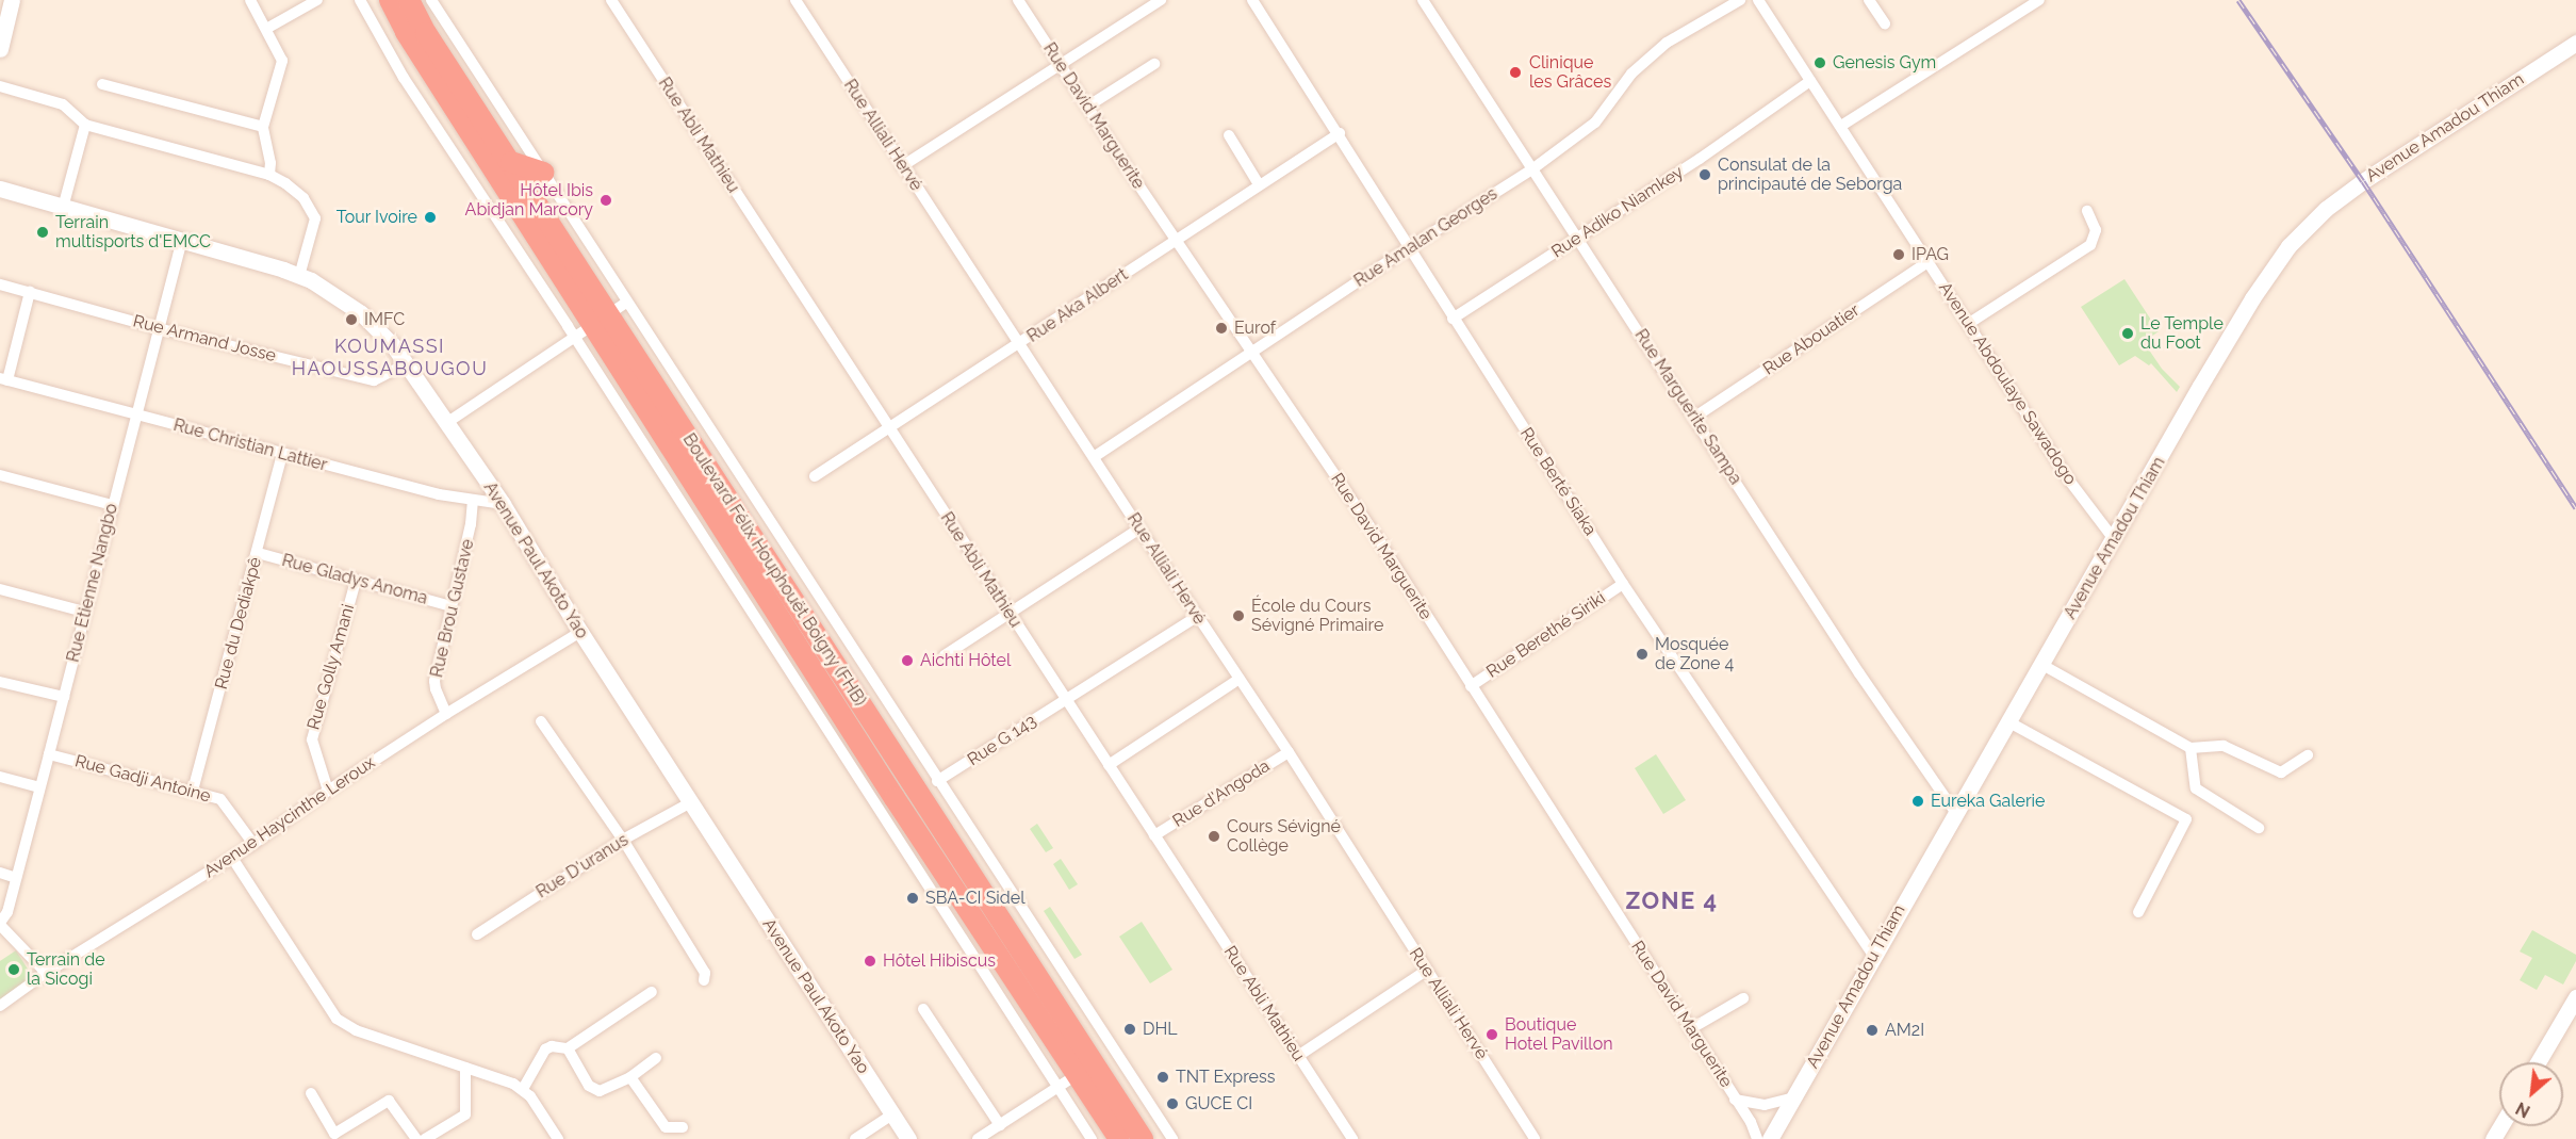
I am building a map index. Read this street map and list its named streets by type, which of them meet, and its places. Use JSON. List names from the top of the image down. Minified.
{"streets":{"highway":["Boulevard Félix Houphouët Boigny (FHB)"],"street":["Rue David Marguerite","Avenue Amadou Thiam","Rue Abli Mathieu","Rue Alliali Hervé","Rue Adiko Niamkey","Rue Amalan Georges","Rue Aka Albert","Rue Armand Josse","Rue Abouatier","Avenue Abdoulaye Sawadogo","Rue Marguerite Sampa","Rue Christian Lattier","Rue Berté Siaka","Avenue Paul Akoto Yao","Rue Gladys Anoma","Rue Etienne Nangbo","Rue Brou Gustave","Rue du Dediakpê","Rue Berethé Siriki","Rue Golly Amani","Rue G 143","Rue Gadji Antoine","Rue d'Angoda","Avenue Haycinthe Leroux","Rue D'uranus"]},"crossings":[["Rue David Marguerite","Avenue Amadou Thiam"],["Rue David Marguerite","Rue Amalan Georges"],["Rue David Marguerite","Rue Aka Albert"],["Rue David Marguerite","Rue Berethé Siriki"],["Avenue Amadou Thiam","Avenue Abdoulaye Sawadogo"],["Avenue Amadou Thiam","Rue Marguerite Sampa"],["Avenue Amadou Thiam","Rue Berté Siaka"],["Rue Abli Mathieu","Rue Aka Albert"],["Rue Abli Mathieu","Rue G 143"],["Rue Abli Mathieu","Rue d'Angoda"],["Rue Alliali Hervé","Rue Amalan Georges"],["Rue Alliali Hervé","Rue Aka Albert"],["Rue Alliali Hervé","Rue G 143"],["Rue Alliali Hervé","Rue d'Angoda"],["Rue Adiko Niamkey","Avenue Abdoulaye Sawadogo"],["Rue Adiko Niamkey","Rue Marguerite Sampa"],["Rue Adiko Niamkey","Rue Berté Siaka"],["Rue Amalan Georges","Rue Marguerite Sampa"],["Rue Amalan Georges","Rue Berté Siaka"],["Rue Aka Albert","Rue Berté Siaka"],["Rue Armand Josse","Avenue Paul Akoto Yao"],["Rue Armand Josse","Rue Etienne Nangbo"],["Rue Abouatier","Avenue Abdoulaye Sawadogo"],["Rue Abouatier","Rue Marguerite Sampa"],["Rue Christian Lattier","Avenue Paul Akoto Yao"],["Rue Christian Lattier","Rue Etienne Nangbo"],["Rue Christian Lattier","Rue Brou Gustave"],["Rue Christian Lattier","Rue du Dediakpê"],["Rue Berté Siaka","Rue Berethé Siriki"],["Avenue Paul Akoto Yao","Rue Etienne Nangbo"],["Avenue Paul Akoto Yao","Avenue Haycinthe Leroux"],["Avenue Paul Akoto Yao","Rue D'uranus"],["Rue Gladys Anoma","Rue Brou Gustave"],["Rue Gladys Anoma","Rue du Dediakpê"],["Rue Gladys Anoma","Rue Golly Amani"],["Rue Etienne Nangbo","Rue Gadji Antoine"],["Rue Brou Gustave","Avenue Haycinthe Leroux"],["Rue du Dediakpê","Rue Gadji Antoine"],["Rue Golly Amani","Avenue Haycinthe Leroux"],["Rue Gadji Antoine","Avenue Haycinthe Leroux"]],"districts":["KOUMASSI HAOUSSABOUGOU","ZONE 4"],"places":["Genesis Gym","Clinique les Grâces","Consulat de la principauté de Seborga","Hôtel Ibis Abidjan Marcory","Tour Ivoire","Terrain multisports d'EMCC","IPAG","IMFC","Eurof","Le Temple du Foot","École du Cours Sévigné Primaire","Mosquée de Zone 4","Aichti Hôtel","Eureka Galerie","Cours Sévigné Collège","SBA-CI Sidel","Hôtel Hibiscus","Terrain de la Sicogi","DHL","AM2I","Boutique Hotel Pavillon","TNT Express","GUCE CI"],"north":"bottom left"}
